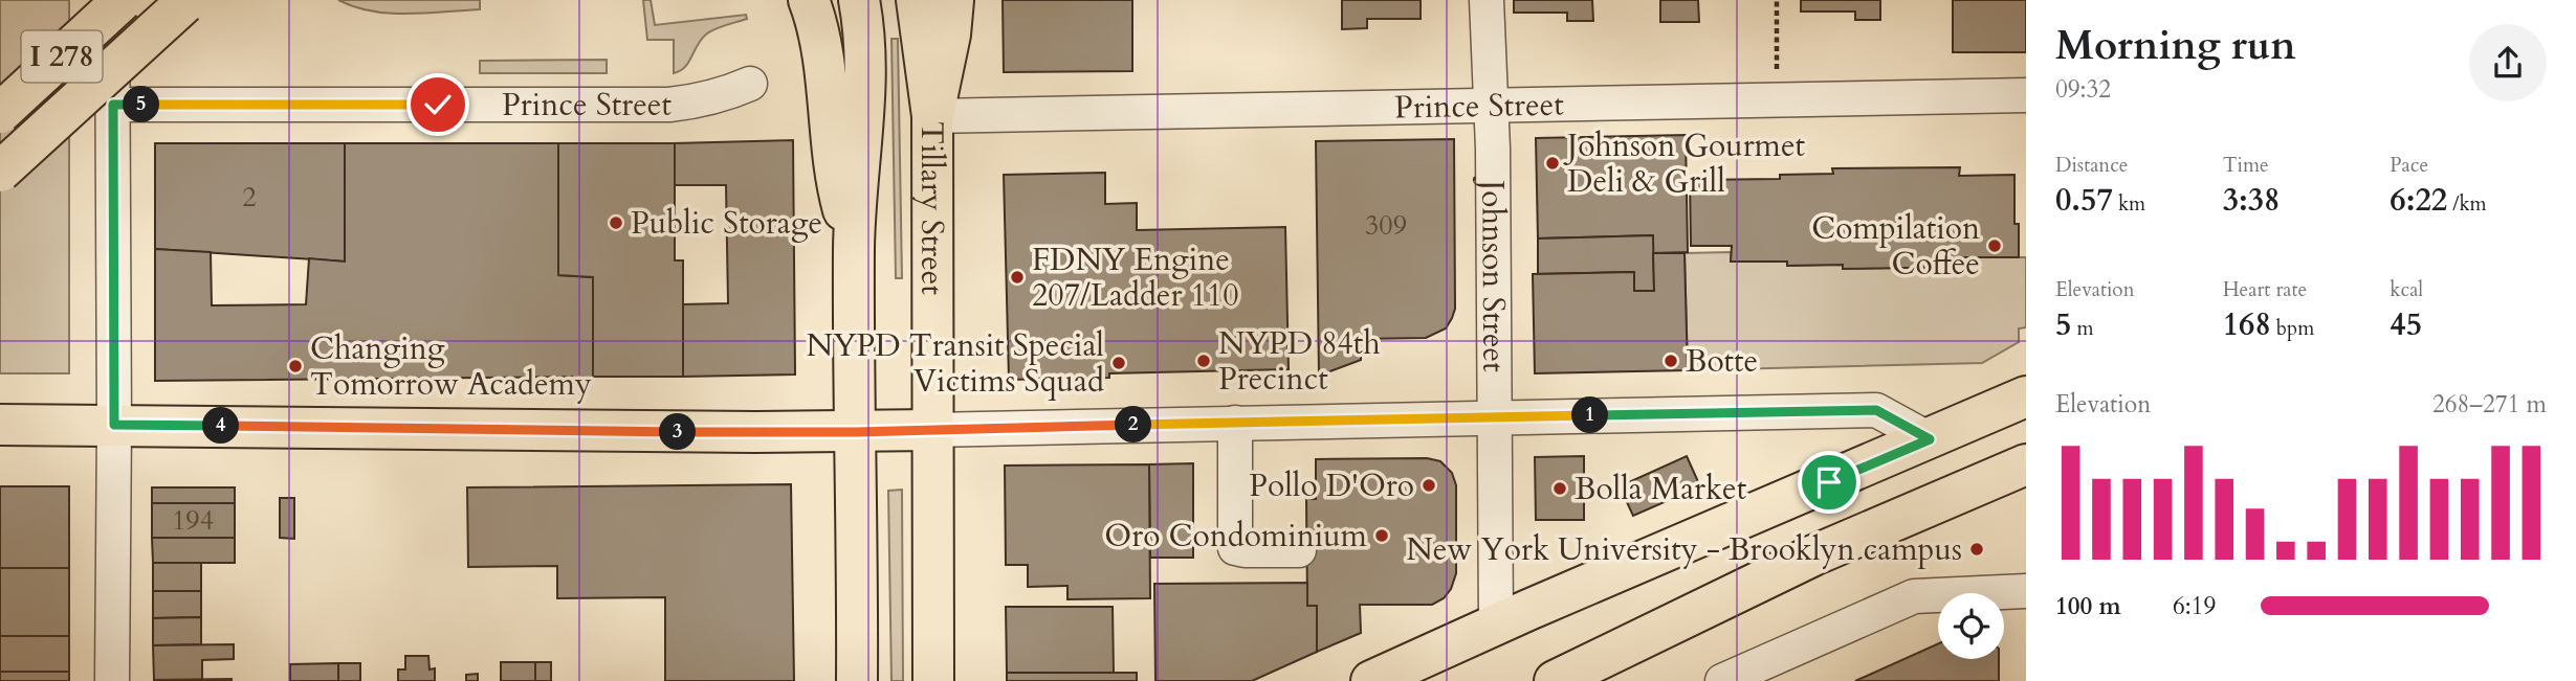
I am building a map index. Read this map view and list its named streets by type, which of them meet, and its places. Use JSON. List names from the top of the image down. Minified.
{"streets":{"main road":["I 278","Tillary Street"],"street":["Prince Street","Johnson Street"]},"crossings":[["Prince Street","Tillary Street"],["Prince Street","Johnson Street"]],"places":["Johnson Gourmet Deli & Grill","Public Storage","Compilation Coffee","FDNY Engine 207/Ladder 110","NYPD 84th Precinct","Botte","NYPD Transit Special Victims Squad","Changing Tomorrow Academy","Pollo D'Oro","Bolla Market","Oro Condominium","New York University - Brooklyn campus"],"house_numbers":["2","309","194"],"page":{"heading":["Morning run","09:32"],"pins":["5","1","2","4","3"],"stats":[["Distance","0.57 km"],["Time","3:38"],["Pace","6:22 /km"],["Elevation","5 m"],["Heart rate","168 bpm"],["kcal","45"]],"chart":["Elevation","268–271 m"],"list":[{"name":"100 m","note":"6:19"}]}}
